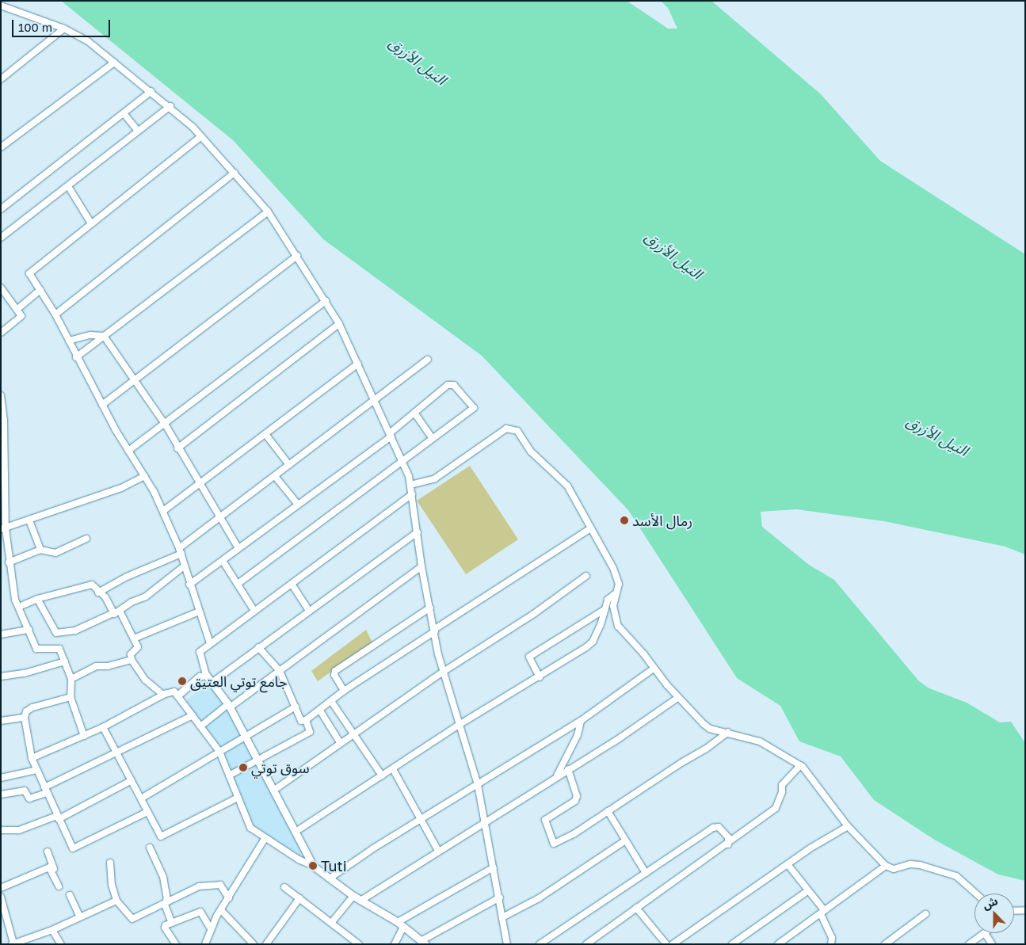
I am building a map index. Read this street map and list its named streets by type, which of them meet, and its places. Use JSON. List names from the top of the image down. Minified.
{"water":["النيل الأزرق"],"places":["رمال الأسد","جامع توتي العتيق","سوق توتي","Tuti"],"scale_bar":"100 m","north":"top"}
